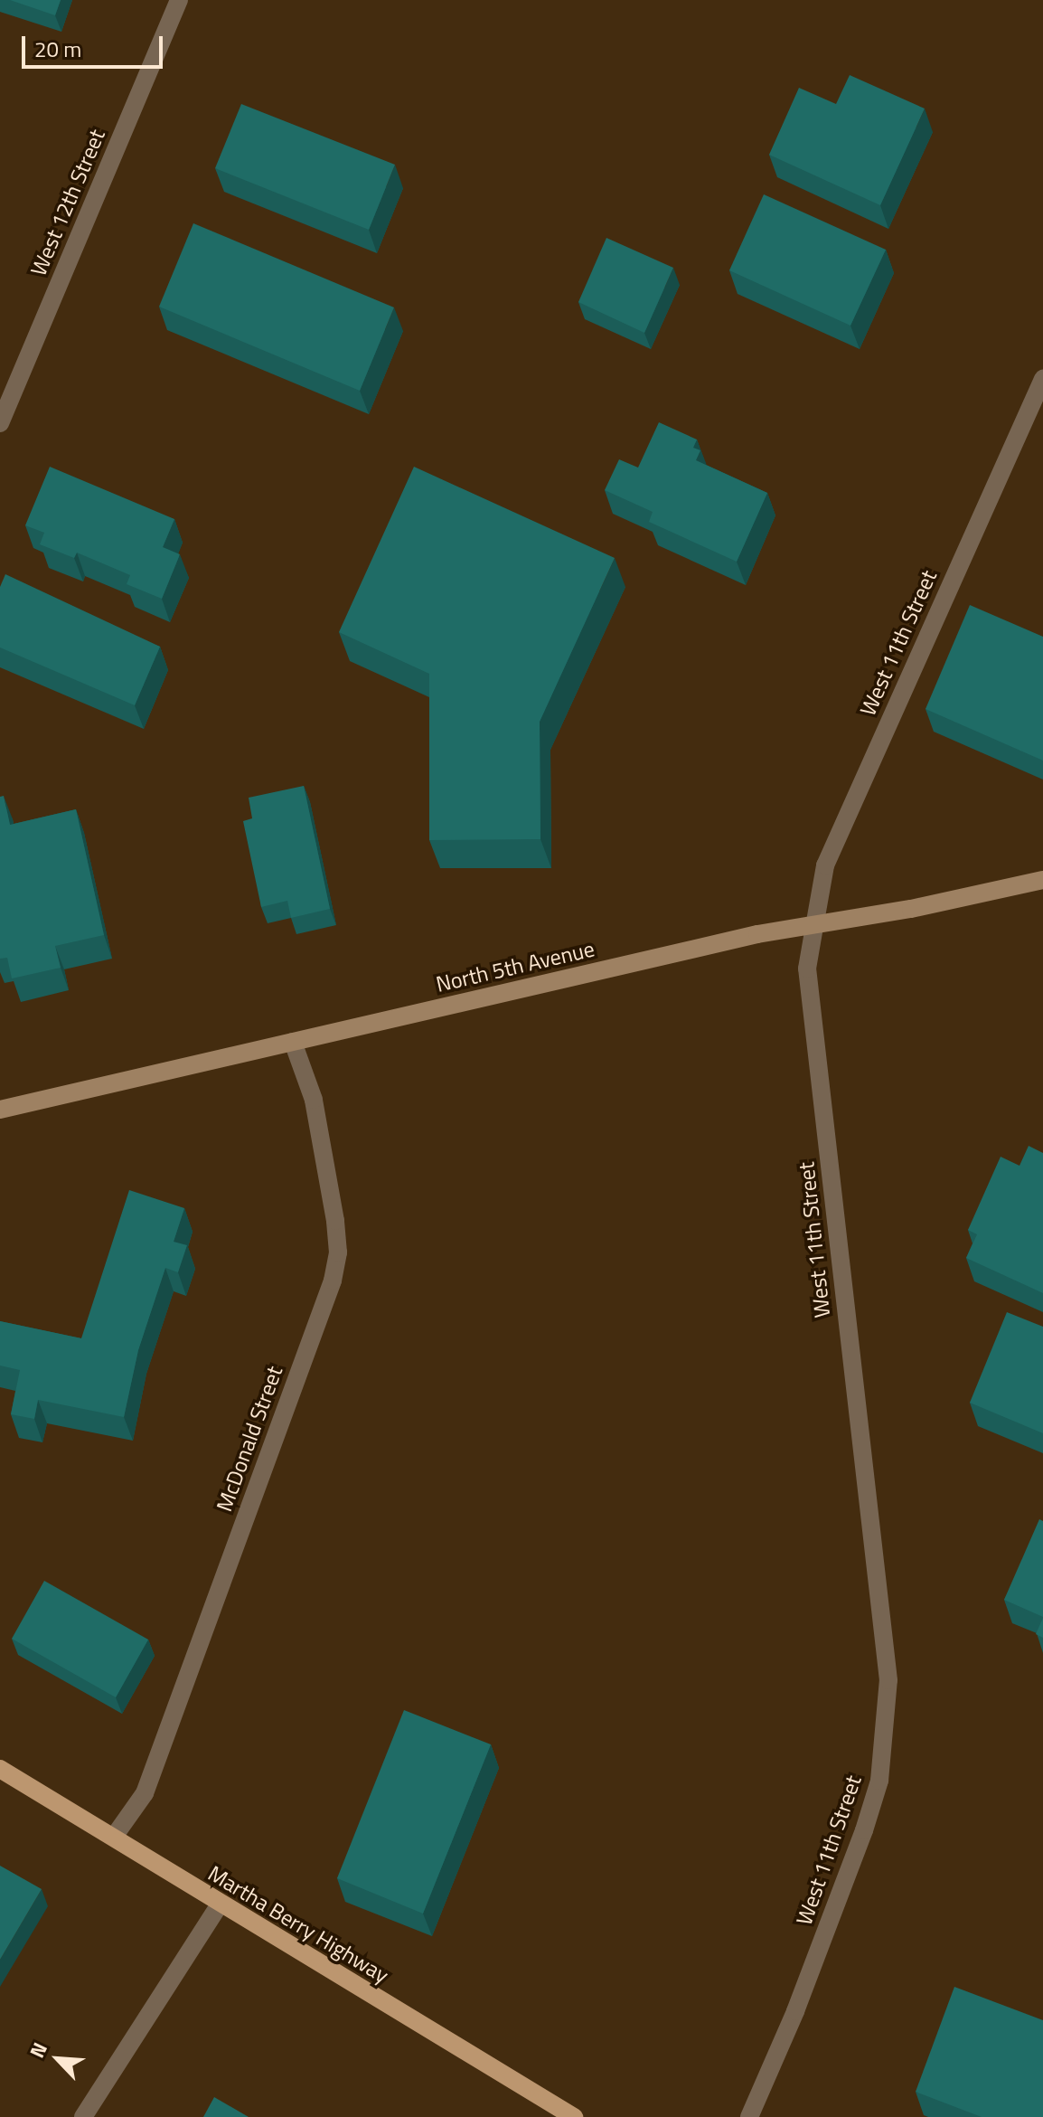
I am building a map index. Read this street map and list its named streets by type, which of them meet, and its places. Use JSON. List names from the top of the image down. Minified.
{"streets":{"main road":["Martha Berry Highway"],"street":["West 12th Street","West 11th Street","North 5th Avenue","McDonald Street"]},"crossings":[["West 11th Street","North 5th Avenue"],["North 5th Avenue","McDonald Street"],["McDonald Street","Martha Berry Highway"]],"scale_bar":"20 m","north":"top left"}
